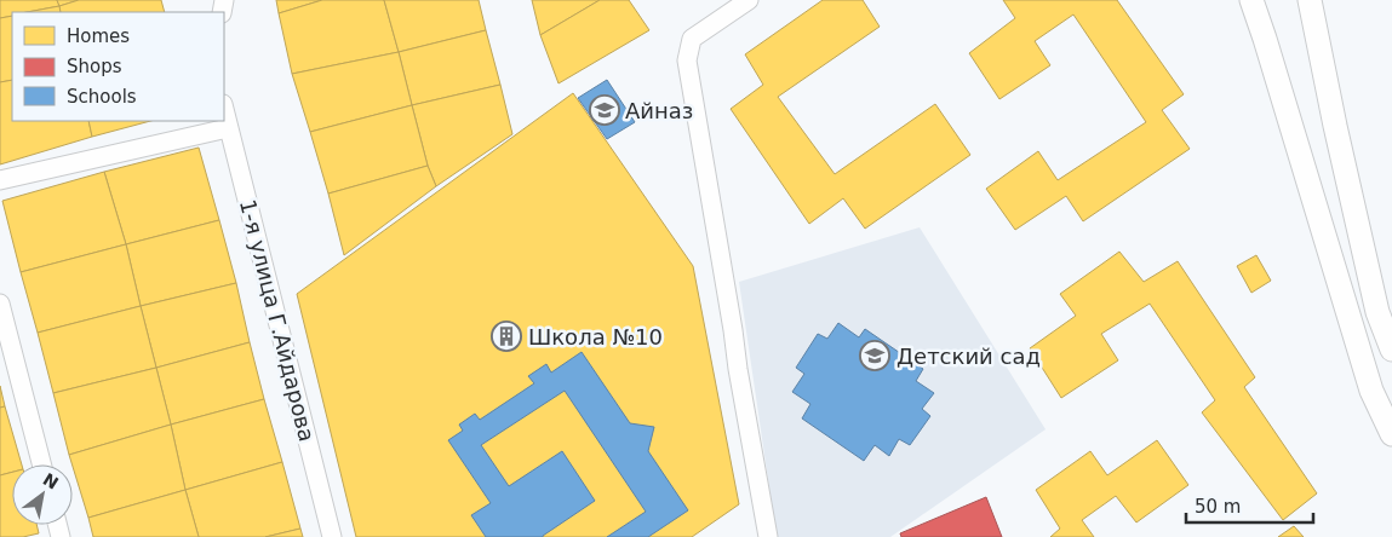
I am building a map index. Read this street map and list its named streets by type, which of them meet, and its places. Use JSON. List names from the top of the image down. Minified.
{"streets":{"street":["1-я улица Г.Айдарова"]},"places":{"school or university":["Айназ","Детский сад"],"building":["Школа №10"]},"legend":["Homes","Shops","Schools"],"scale_bar":"50 m","north":"top right"}
